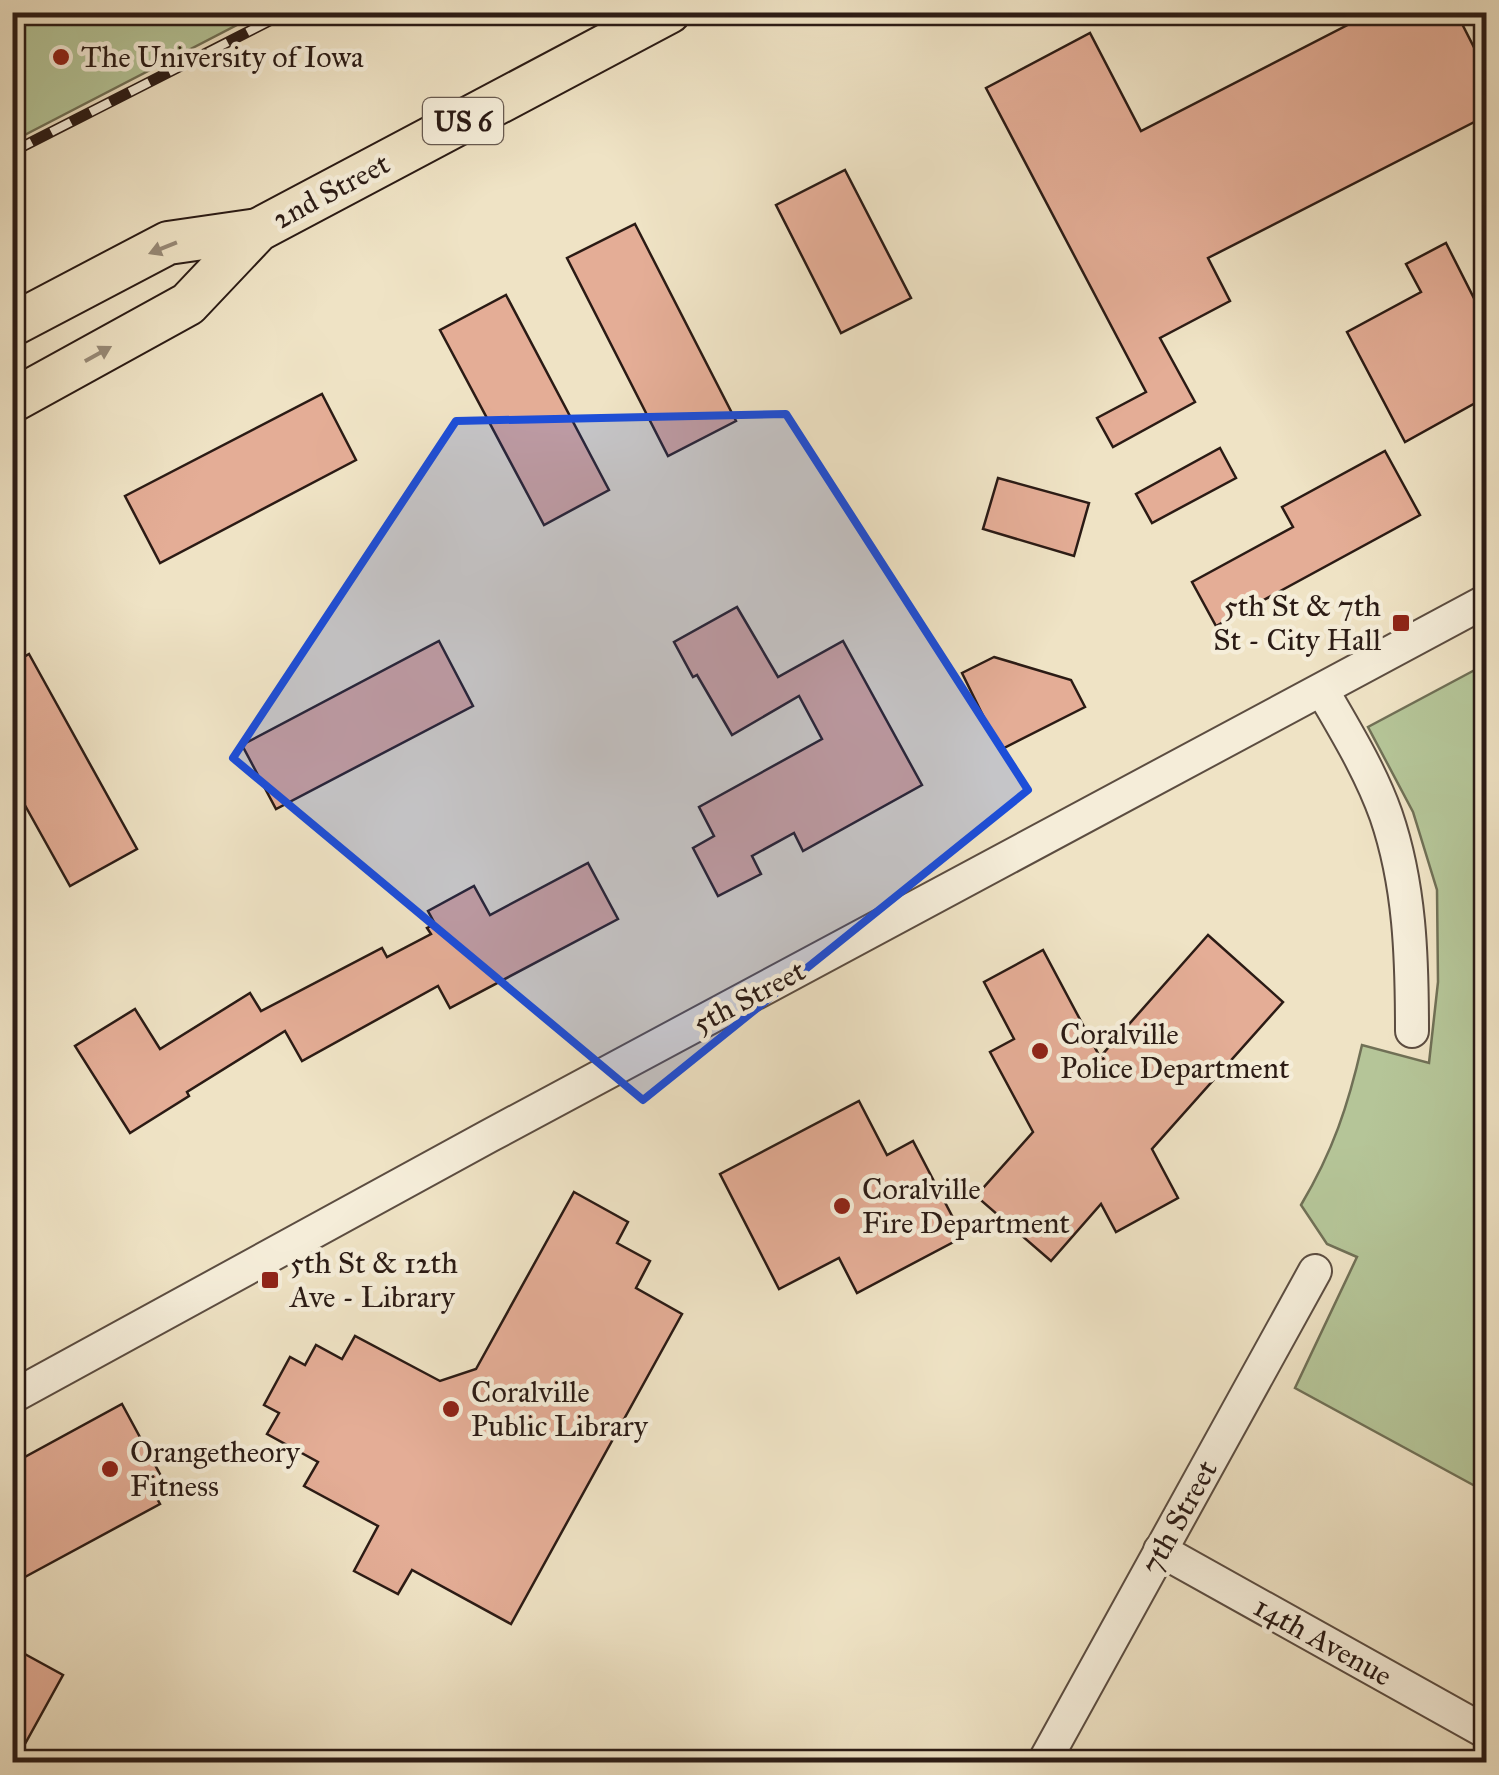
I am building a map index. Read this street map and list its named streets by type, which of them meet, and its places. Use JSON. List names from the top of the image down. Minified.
{"streets":{"main road":["US 6","2nd Street"],"street":["5th Street","7th Street","14th Avenue"]},"crossings":[["7th Street","14th Avenue"]],"places":{"other":["The University of Iowa","Coralville Police Department","Coralville Fire Department","Coralville Public Library","Orangetheory Fitness"],"transit":["5th St & 7th St - City Hall","5th St & 12th Ave - Library"]}}
